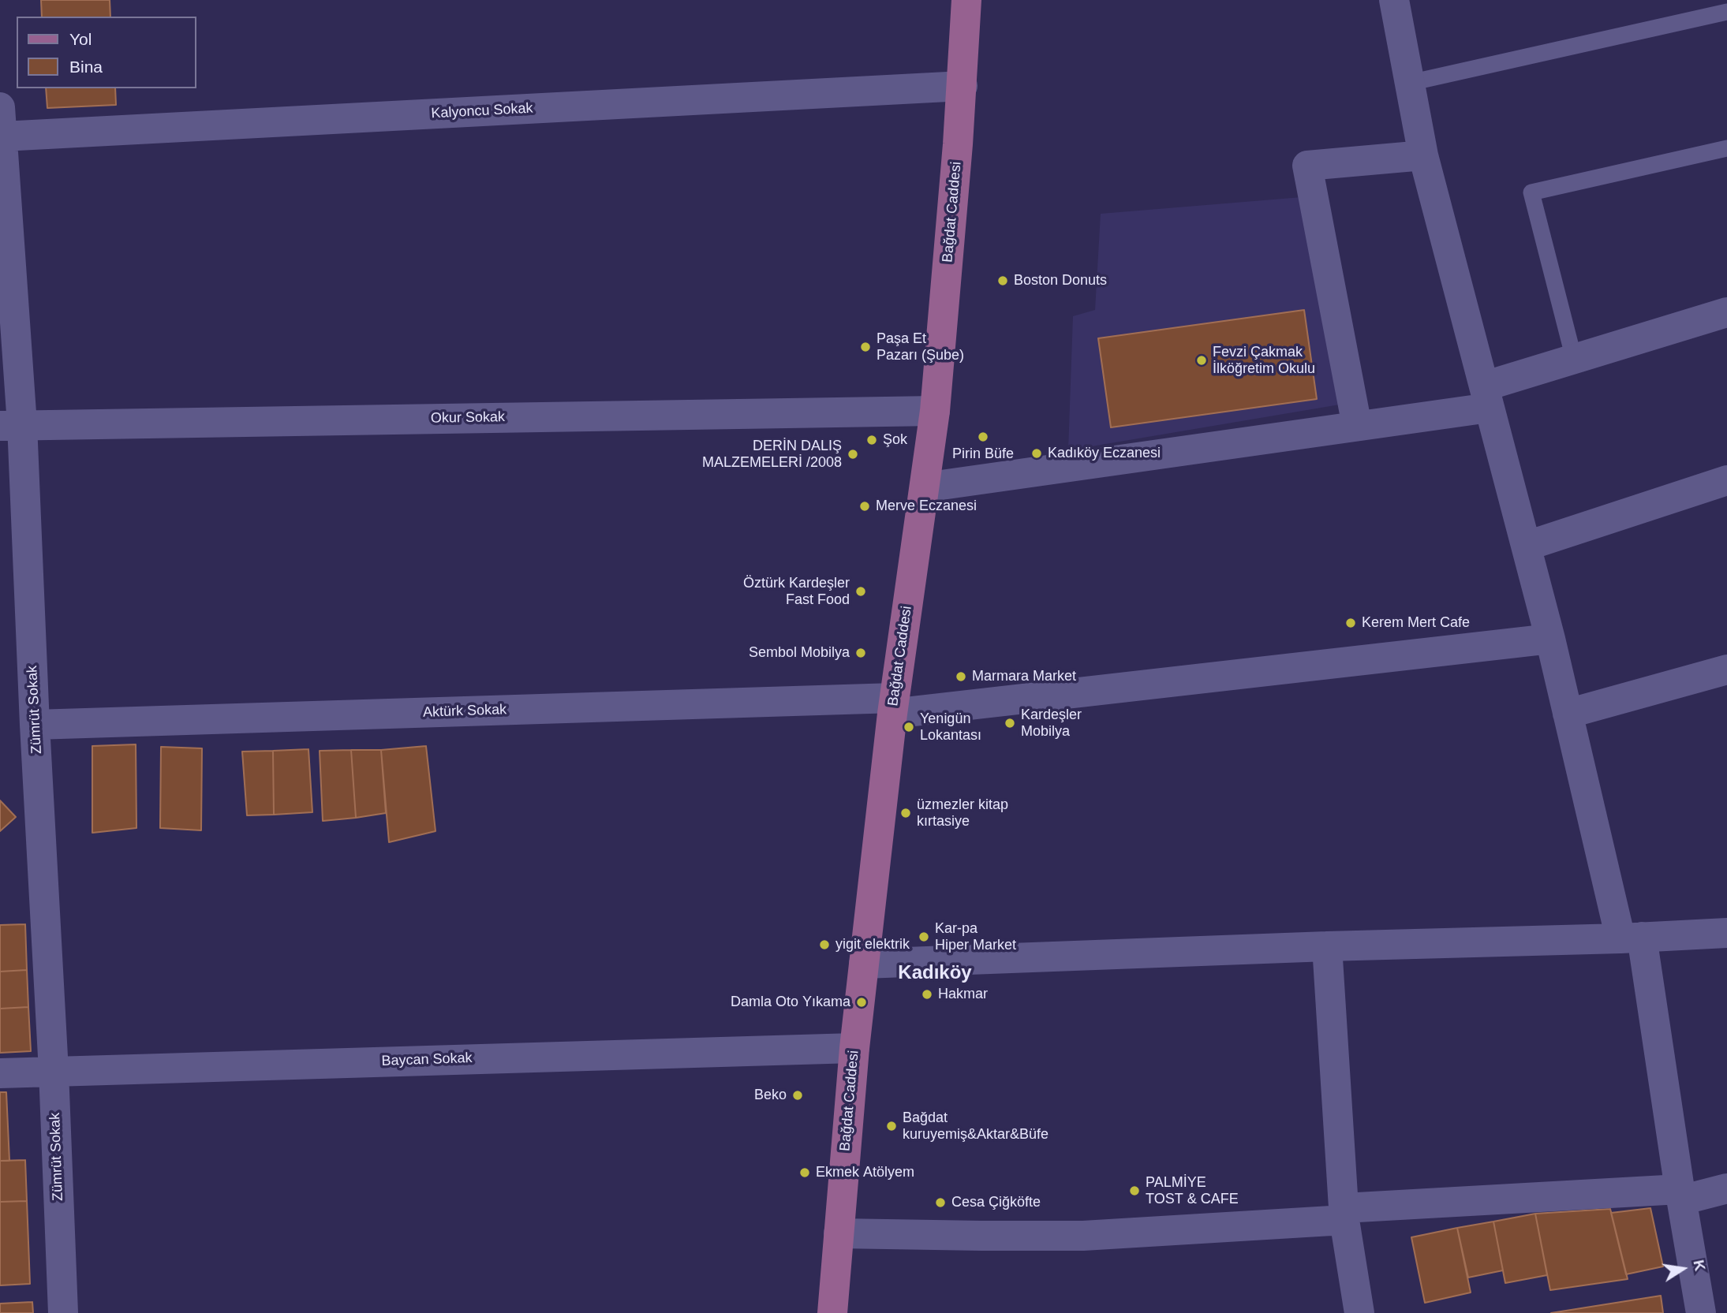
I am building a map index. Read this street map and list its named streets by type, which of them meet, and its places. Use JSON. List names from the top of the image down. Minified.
{"streets":{"main road":["Bağdat Caddesi"],"street":["Kalyoncu Sokak","Okur Sokak","Zümrüt Sokak","Aktürk Sokak","Baycan Sokak"]},"crossings":[["Kalyoncu Sokak","Bağdat Caddesi"],["Kalyoncu Sokak","Zümrüt Sokak"],["Bağdat Caddesi","Okur Sokak"],["Bağdat Caddesi","Aktürk Sokak"],["Bağdat Caddesi","Baycan Sokak"],["Okur Sokak","Zümrüt Sokak"],["Zümrüt Sokak","Aktürk Sokak"],["Zümrüt Sokak","Baycan Sokak"]],"districts":["Kadıköy"],"places":["Boston Donuts","Paşa Et Pazarı (Şube)","Fevzi Çakmak İlköğretim Okulu","Pirin Büfe","Şok","Kadıköy Eczanesi","DERİN DALIŞ MALZEMELERİ /2008","Merve Eczanesi","Öztürk Kardeşler Fast Food","Kerem Mert Cafe","Sembol Mobilya","Marmara Market","Kardeşler Mobilya","Yenigün Lokantası","üzmezler kitap kırtasiye","Kar-pa Hiper Market","yigit elektrik","Hakmar","Damla Oto Yıkama","Beko","Bağdat kuruyemiş&Aktar&Büfe","Ekmek Atölyem","PALMİYE TOST & CAFE","Cesa Çiğköfte"],"legend":["Yol","Bina"],"north":"right"}
